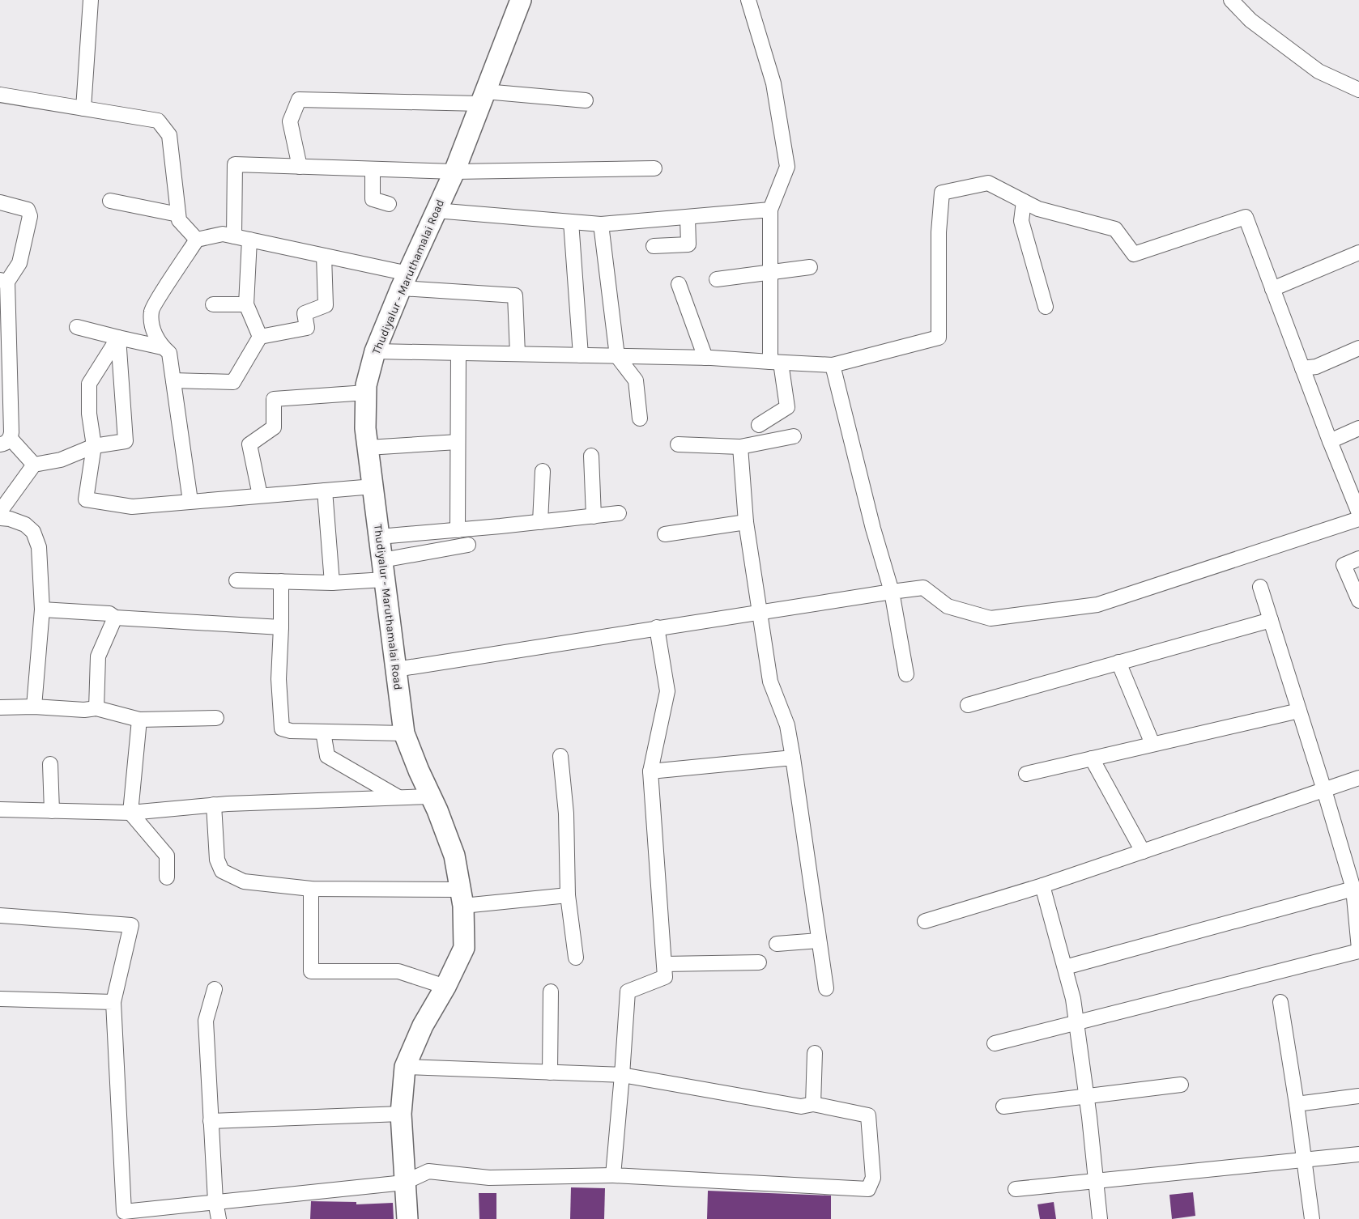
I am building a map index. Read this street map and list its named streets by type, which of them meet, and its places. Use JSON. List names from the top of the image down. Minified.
{"streets":{"main road":["Thudiyalur - Maruthamalai Road"]}}
